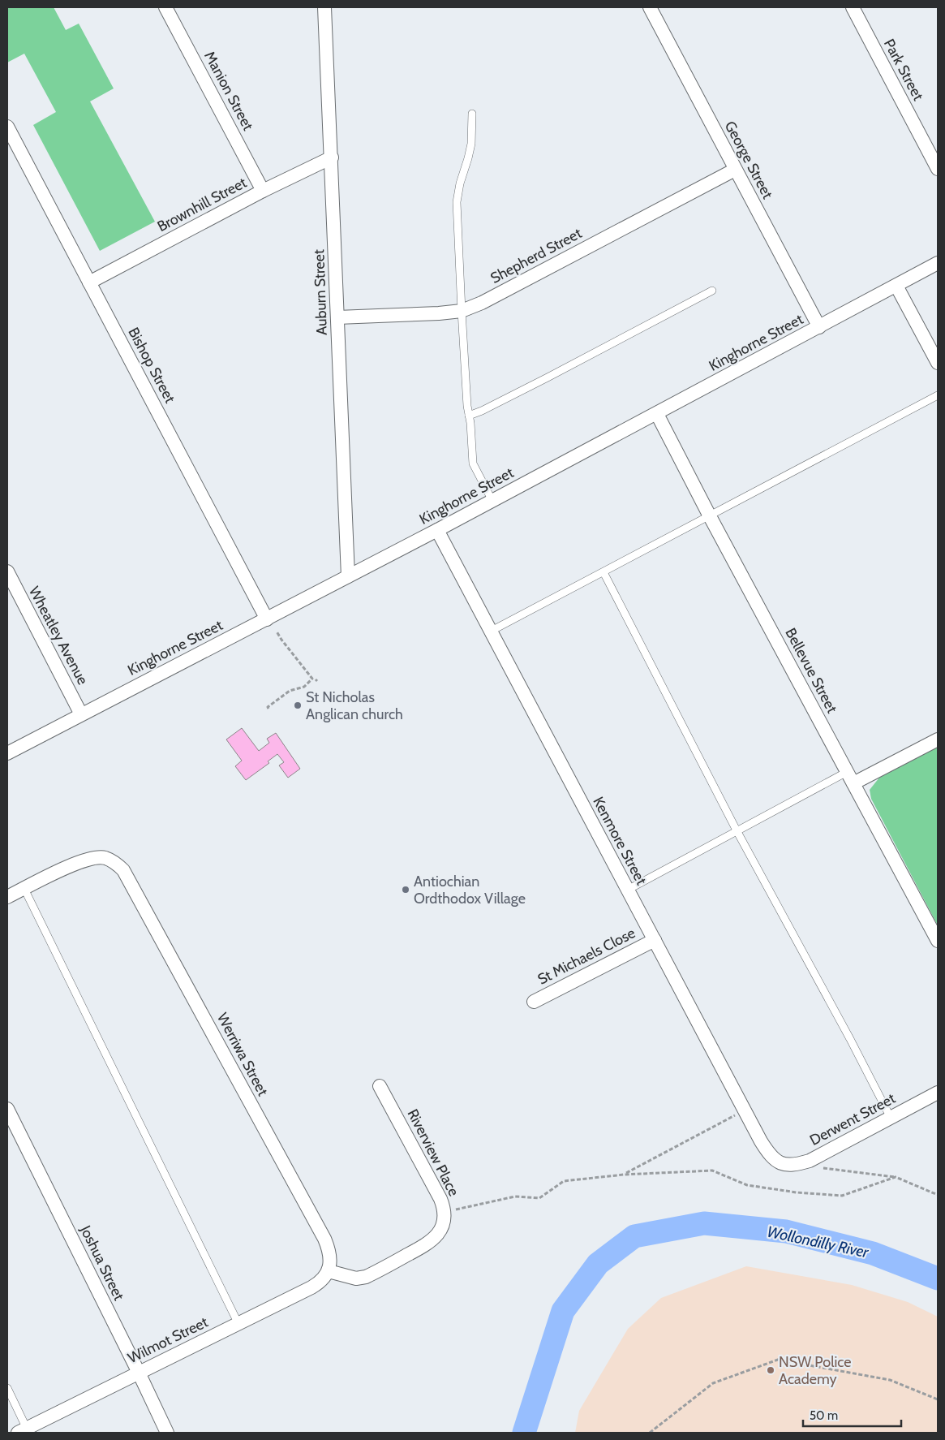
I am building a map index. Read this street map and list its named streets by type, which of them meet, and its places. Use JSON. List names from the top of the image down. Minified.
{"streets":{"street":["Park Street","Manion Street","George Street","Brownhill Street","Shepherd Street","Auburn Street","Kinghorne Street","Bishop Street","Wheatley Avenue","Bellevue Street","Kenmore Street","St Michaels Close","Werriwa Street","Derwent Street","Riverview Place","Joshua Street","Wilmot Street"]},"crossings":[["Manion Street","Brownhill Street"],["George Street","Shepherd Street"],["George Street","Kinghorne Street"],["Brownhill Street","Auburn Street"],["Brownhill Street","Bishop Street"],["Shepherd Street","Auburn Street"],["Auburn Street","Kinghorne Street"],["Kinghorne Street","Bishop Street"],["Kinghorne Street","Wheatley Avenue"],["Kinghorne Street","Bellevue Street"],["Kinghorne Street","Kenmore Street"],["Kenmore Street","St Michaels Close"],["Kenmore Street","Derwent Street"],["Werriwa Street","Riverview Place"],["Werriwa Street","Wilmot Street"],["Riverview Place","Wilmot Street"],["Joshua Street","Wilmot Street"]],"water":["Wollondilly River"],"places":["St Nicholas Anglican church","Antiochian Ordthodox Village","NSW Police Academy"],"scale_bar":"50 m"}
